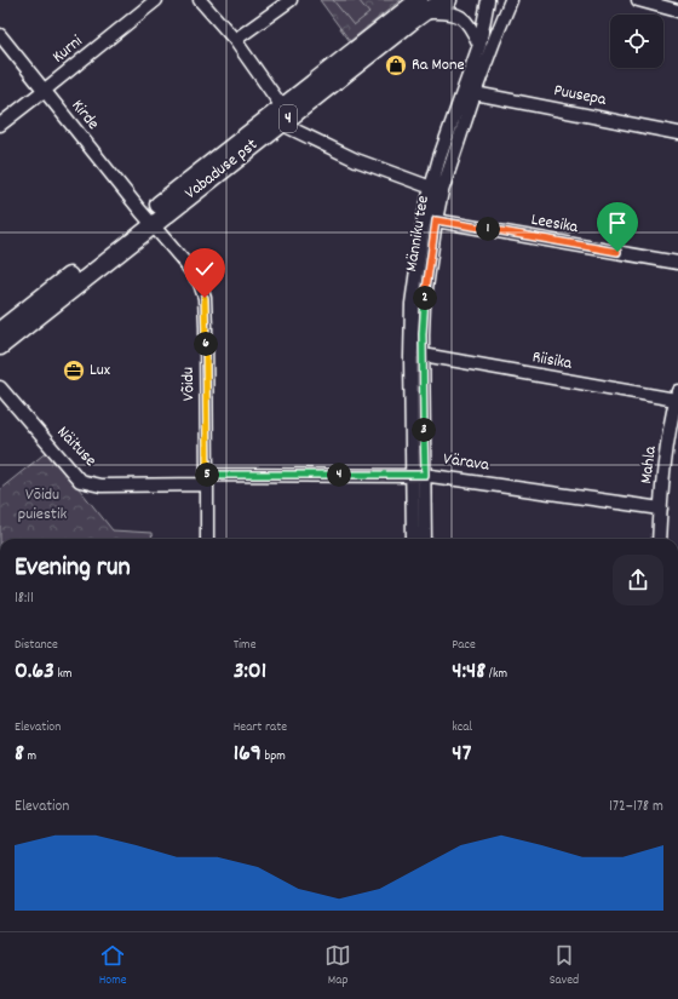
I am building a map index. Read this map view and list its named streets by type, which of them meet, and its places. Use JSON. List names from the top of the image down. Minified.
{"streets":{"highway":["4","Vabaduse pst"],"street":["Kurni","Puusepa","Kirde","Leesika","Männiku tee","Riisika","Võidu","Näituse","Värava","Mahla"]},"crossings":[["Kurni","Kirde"],["Puusepa","Männiku tee"],["Kirde","Vabaduse pst"],["Kirde","Võidu"],["Vabaduse pst","Võidu"],["Leesika","Männiku tee"],["Männiku tee","Riisika"],["Männiku tee","Värava"],["Riisika","Mahla"],["Võidu","Näituse"],["Võidu","Värava"],["Näituse","Värava"],["Värava","Mahla"]],"parks":["Võidu puiestik"],"places":{"shop":["Ra Mone"],"office":["Lux"]},"page":{"pins":["1","2","6","3","4","5"],"heading":["Evening run","18:11"],"stats":[["Distance","0.63 km"],["Time","3:01"],["Pace","4:48 /km"],["Elevation","8 m"],["Heart rate","169 bpm"],["kcal","47"]],"chart":["Elevation","172–178 m"],"tabs":["Home","Map","Saved"]}}
